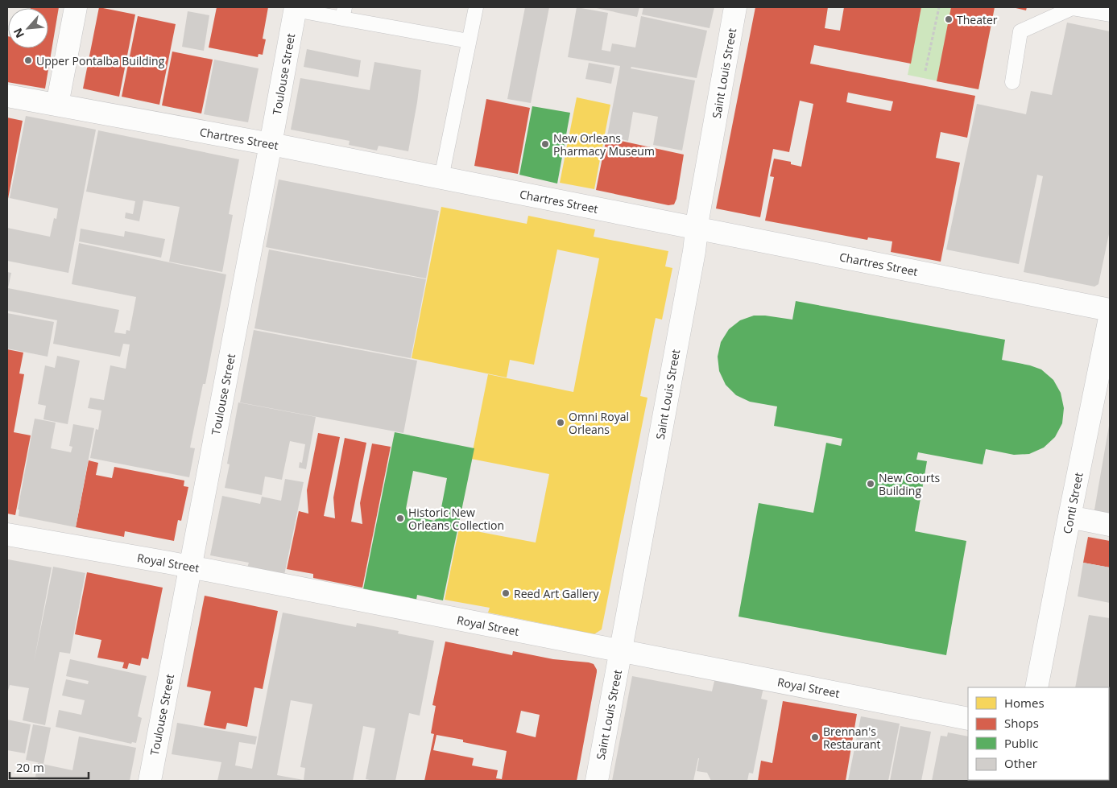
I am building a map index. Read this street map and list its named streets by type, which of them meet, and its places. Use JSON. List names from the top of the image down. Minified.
{"streets":{"street":["Saint Louis Street","Toulouse Street","Chartres Street","Conti Street","Royal Street"]},"crossings":[["Saint Louis Street","Chartres Street"],["Saint Louis Street","Royal Street"],["Toulouse Street","Chartres Street"],["Toulouse Street","Royal Street"]],"places":["Theater","Upper Pontalba Building","New Orleans Pharmacy Museum","Omni Royal Orleans","New Courts Building","Historic New Orleans Collection","Reed Art Gallery","Brennan's Restaurant"],"legend":["Homes","Shops","Public","Other"],"scale_bar":"20 m","north":"bottom left"}
